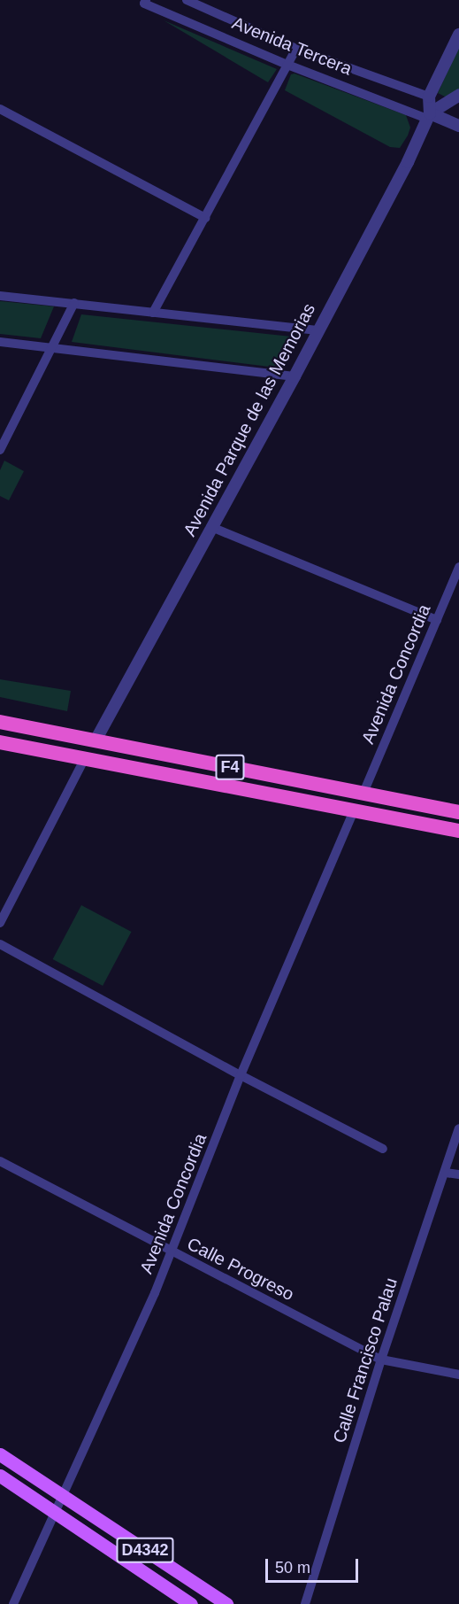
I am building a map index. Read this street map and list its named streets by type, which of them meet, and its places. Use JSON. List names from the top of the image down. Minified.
{"streets":{"highway":["F4"],"main road":["D4342"],"street":["Avenida Tercera","Avenida Parque de las Memorias","Avenida Concordia","Calle Progreso","Calle Francisco Palau"]},"crossings":[["Avenida Tercera","Avenida Parque de las Memorias"],["Avenida Parque de las Memorias","F4"],["Avenida Concordia","F4"],["Avenida Concordia","Calle Progreso"],["Avenida Concordia","D4342"],["Calle Progreso","Calle Francisco Palau"]],"scale_bar":"50 m"}
